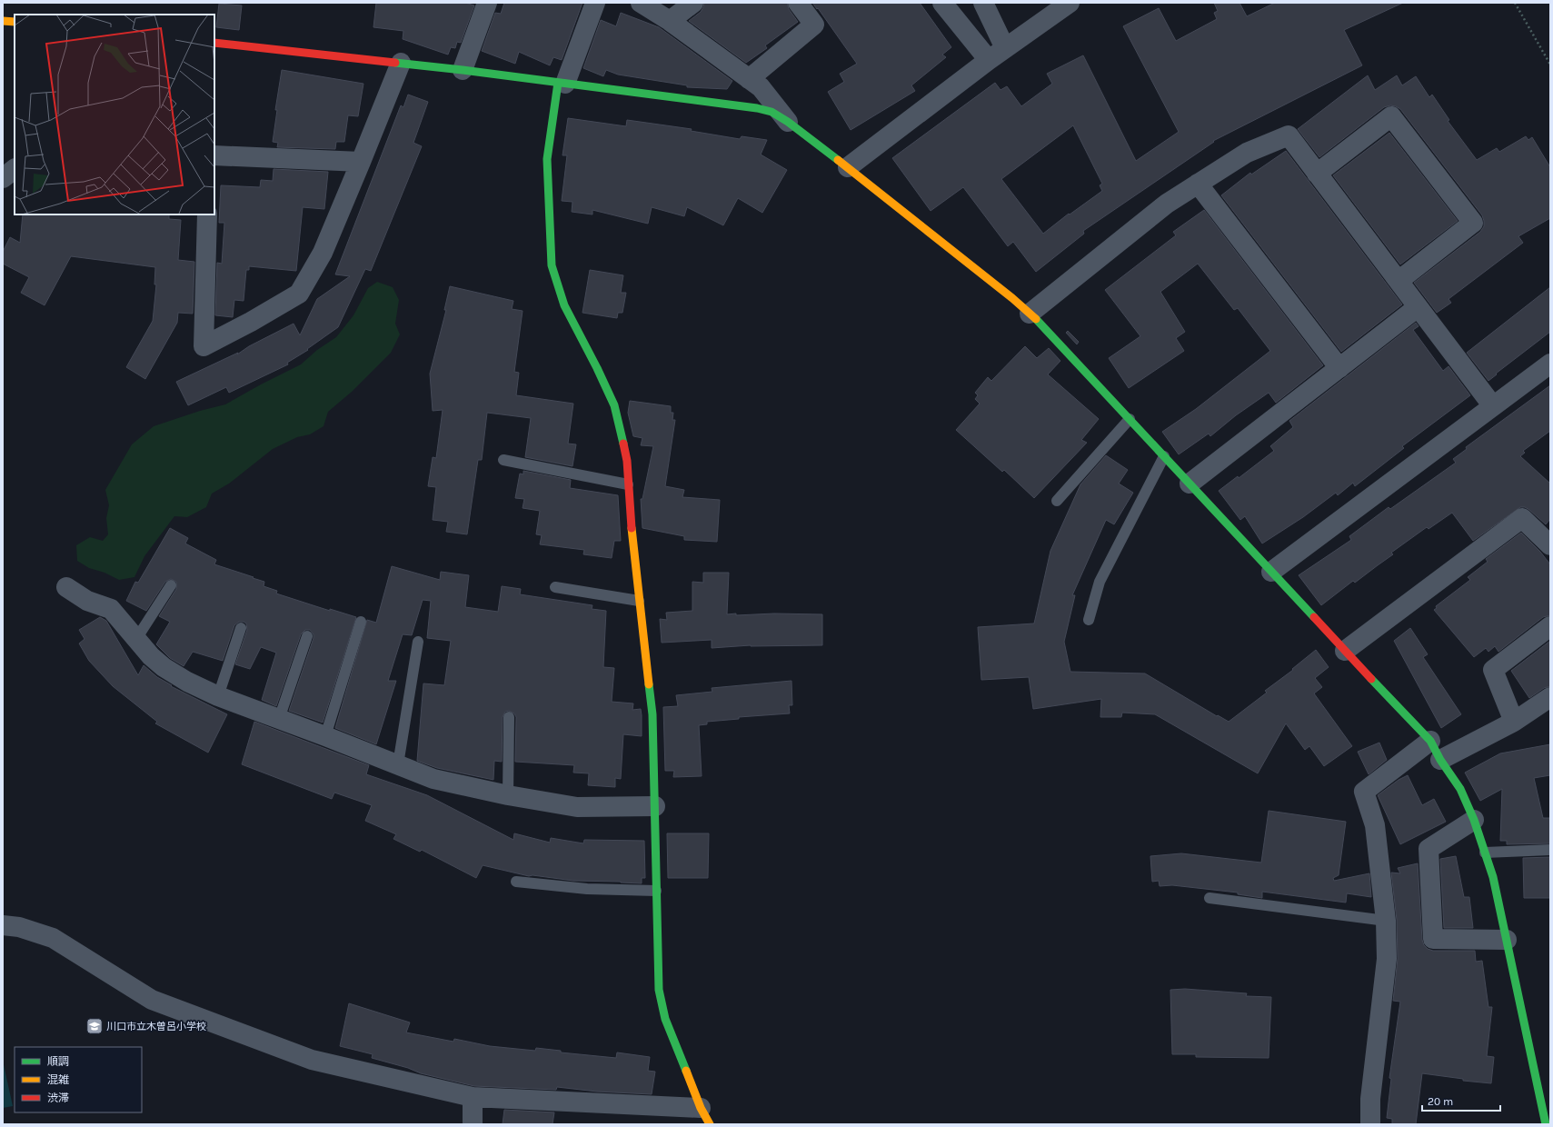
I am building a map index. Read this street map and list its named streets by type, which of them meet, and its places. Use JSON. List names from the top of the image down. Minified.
{"places":{"school or university":["川口市立木曽呂小学校"]},"legend":["順調","混雑","渋滞"],"scale_bar":"20 m"}
